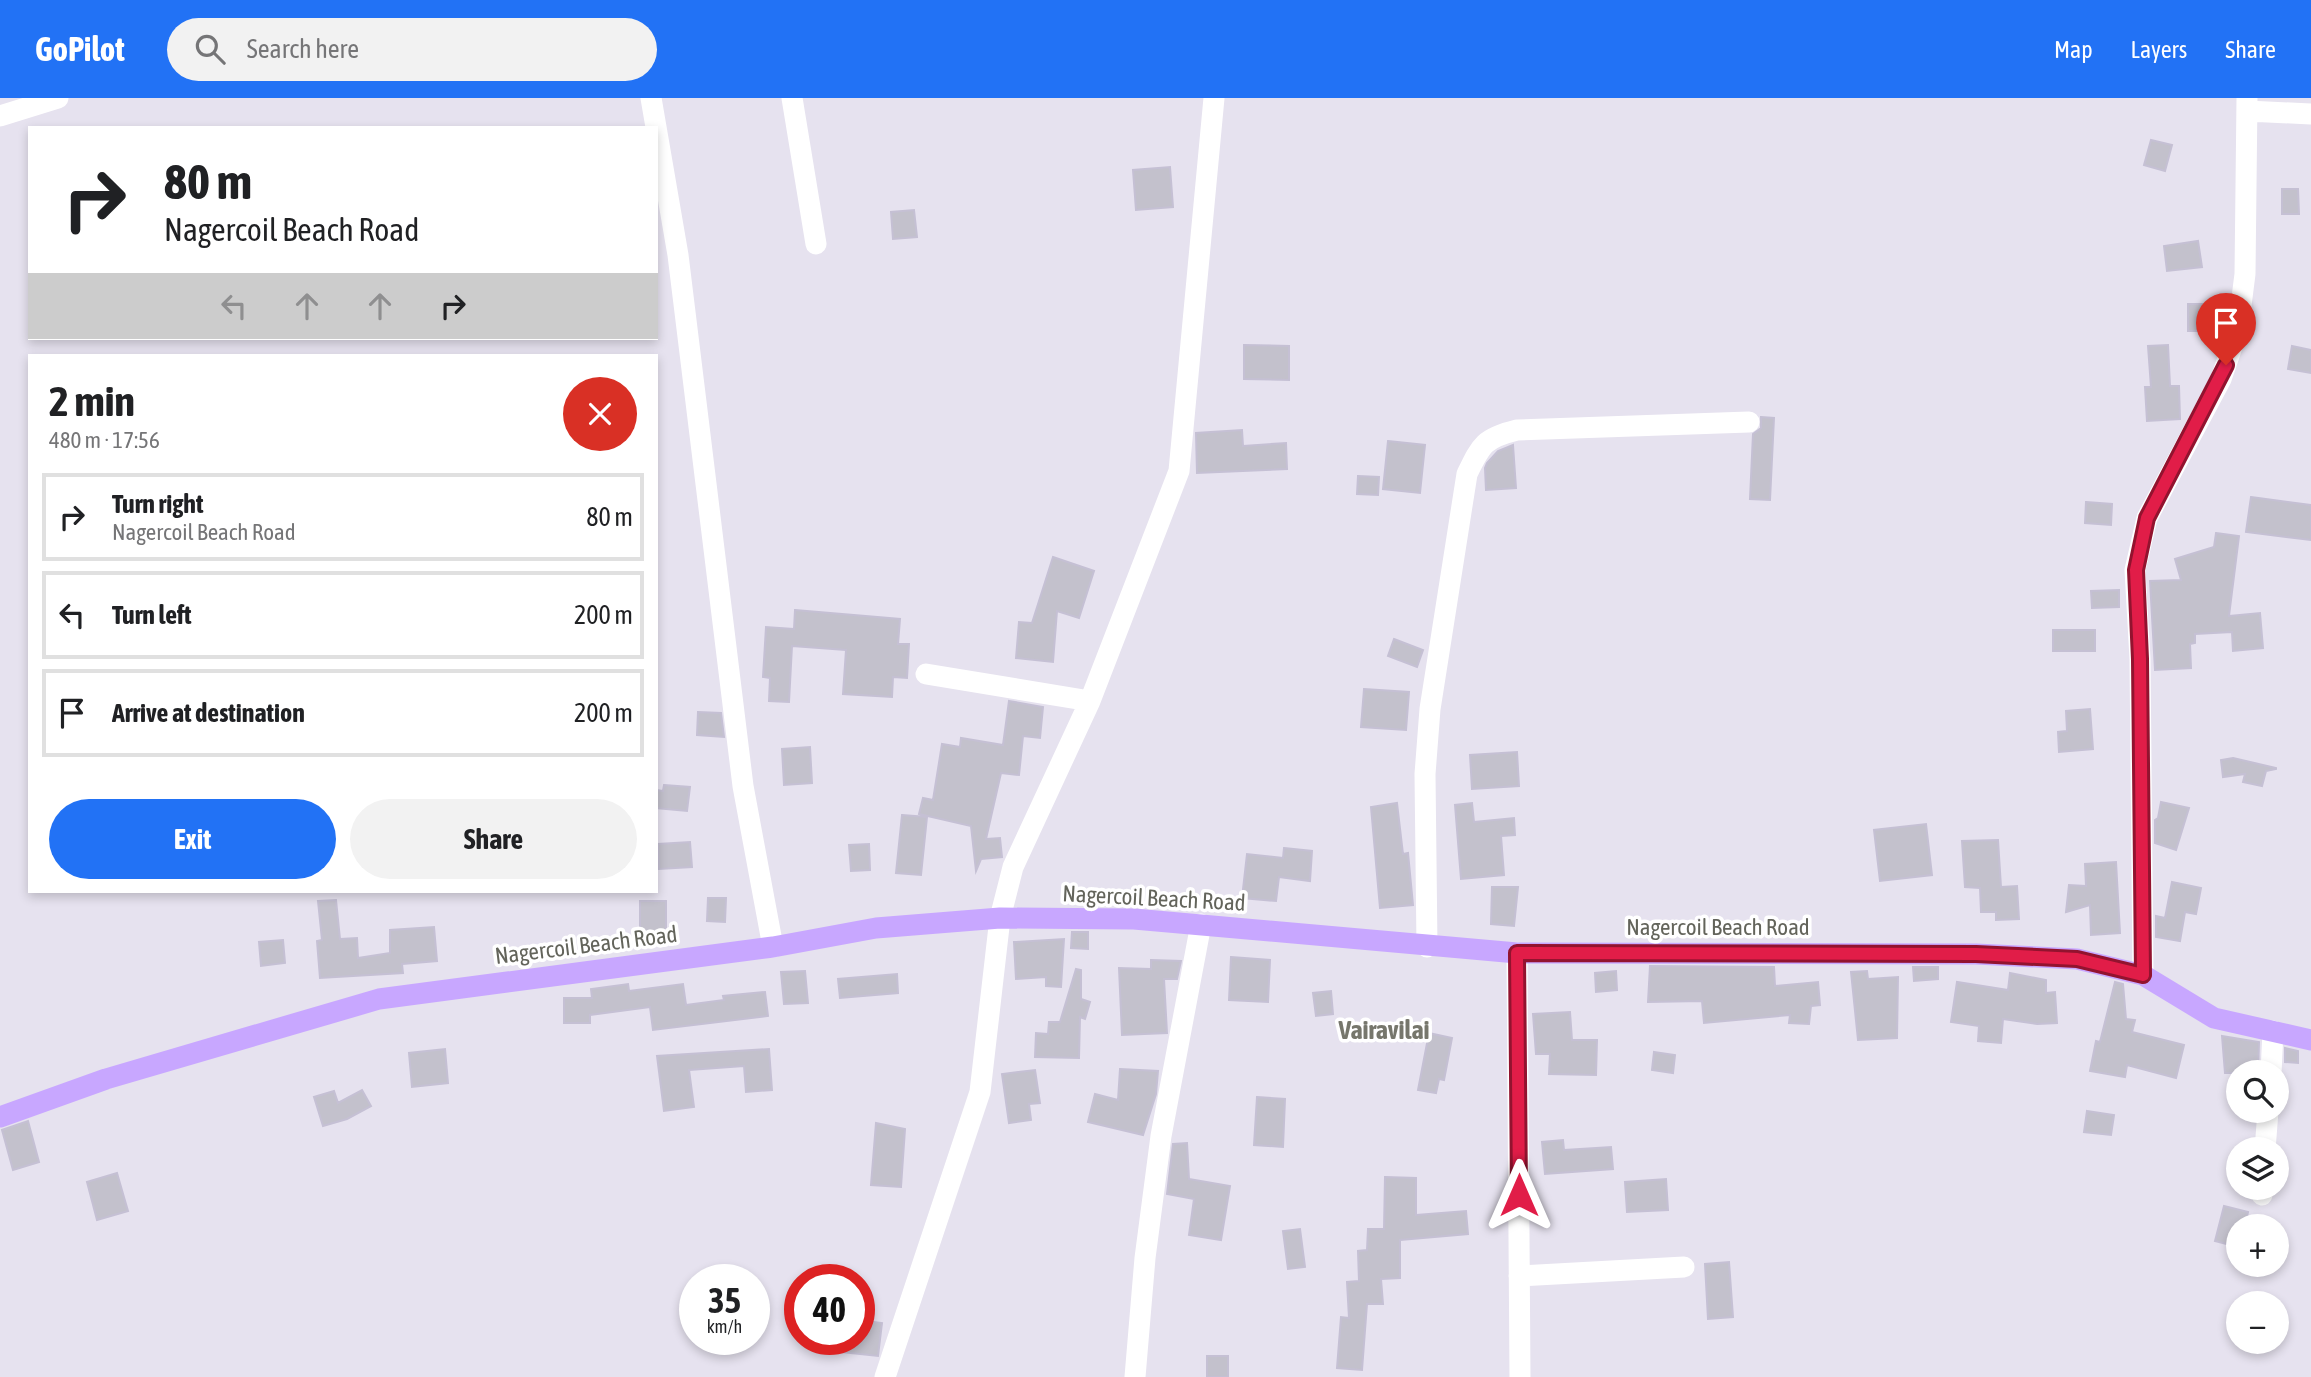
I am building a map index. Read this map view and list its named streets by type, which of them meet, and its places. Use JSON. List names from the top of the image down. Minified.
{"streets":{"main road":["Nagercoil Beach Road"]},"districts":["Vairavilai"],"page":{"header":"GoPilot","search":"Search here","nav":["Map","Layers","Share"],"turn":["80 m","Nagercoil Beach Road"],"heading":["2 min","480 m · 17:56"],"list":[{"name":"Turn right","note":"Nagercoil Beach Road","value":"80 m"},{"name":"Turn left","value":"200 m"},{"name":"Arrive at destination","value":"200 m"}],"buttons":["Exit","Share"],"map_buttons":["+","−"],"speed":"35 km/h","limit":"40"}}
